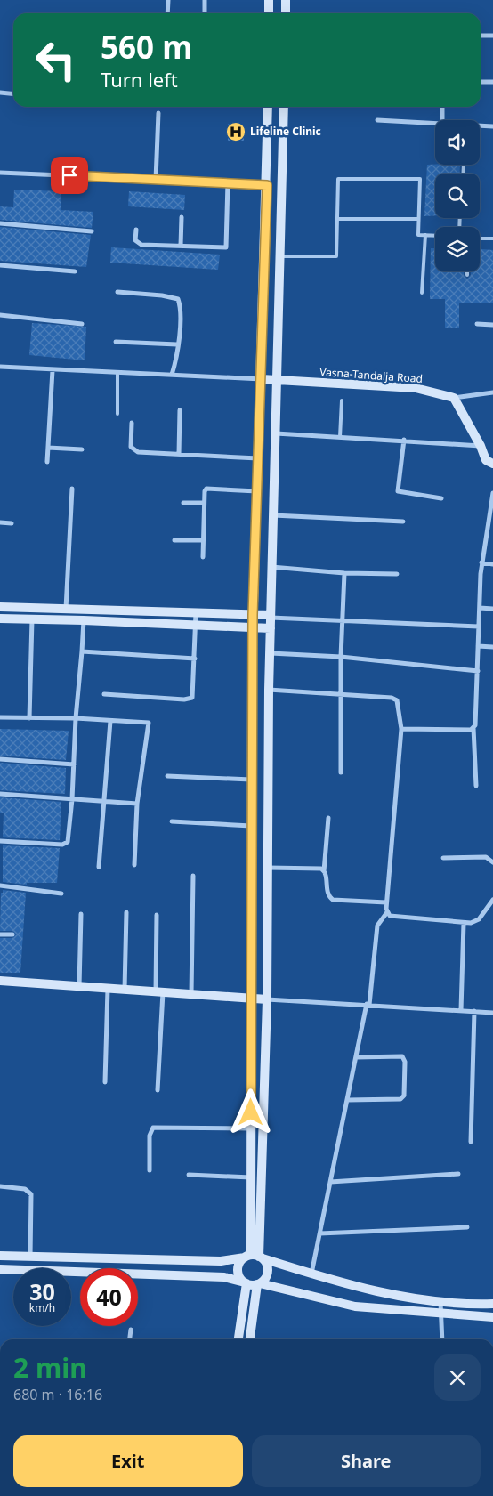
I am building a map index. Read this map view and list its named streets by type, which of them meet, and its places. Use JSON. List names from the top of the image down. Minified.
{"streets":{"street":["Vasna-Tandalja Road"]},"places":{"hospital":["Lifeline Clinic"]},"page":{"turn":["560 m","Turn left"],"speed":"30 km/h","limit":"40","heading":["2 min","680 m · 16:16"],"buttons":["Exit","Share"]}}
